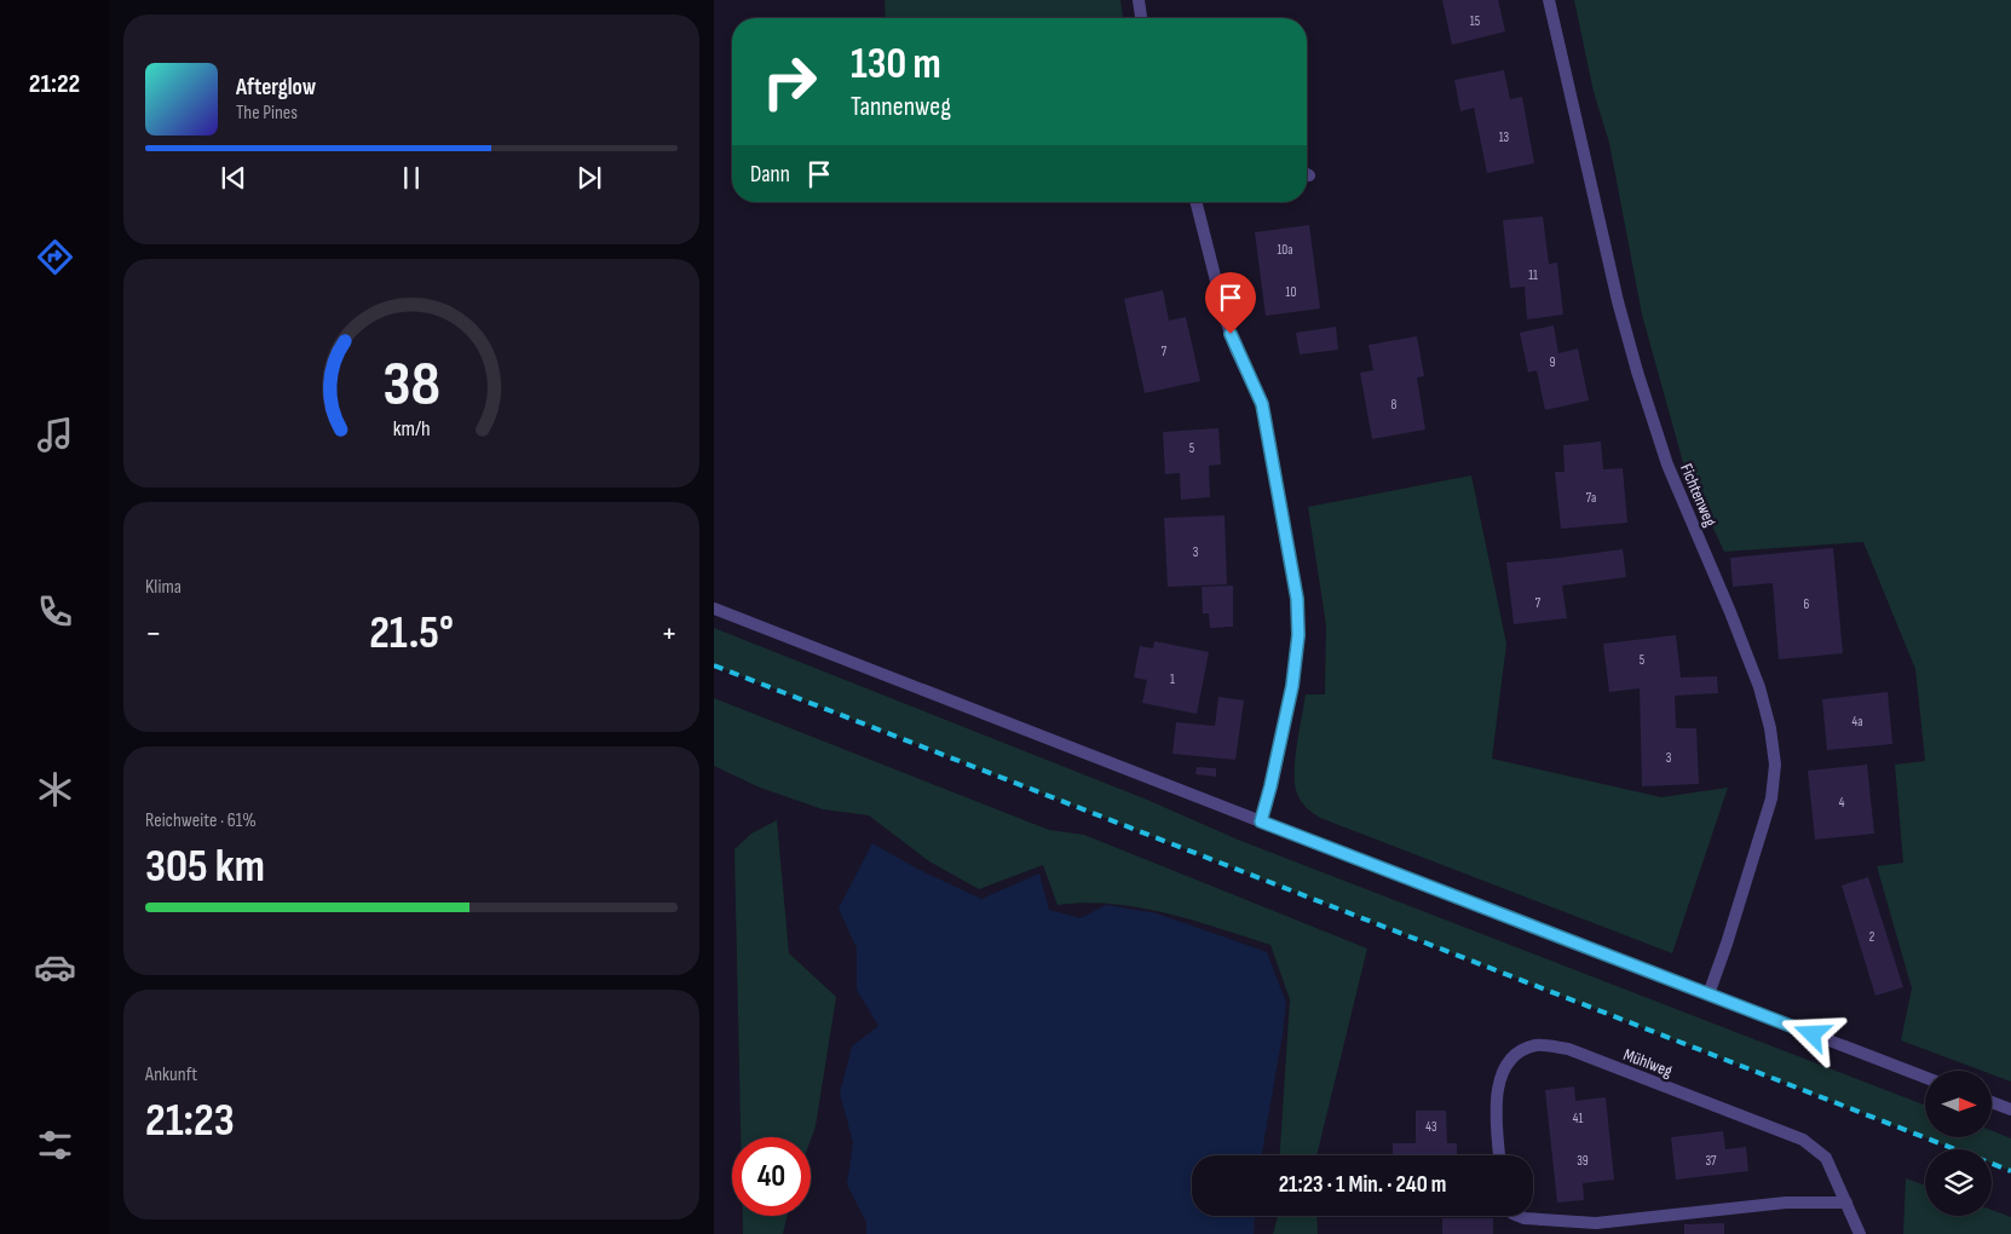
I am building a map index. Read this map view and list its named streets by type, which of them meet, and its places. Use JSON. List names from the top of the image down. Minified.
{"streets":{"street":["Fichtenweg","Mühlweg"]},"house_numbers":["15","13","10a","11","10","7","9","8","5","7a","3","7","6","5","1","4a","3","4","2","41","43","39","37"],"north":"right","page":{"tabs":"21:22","turn":["130 m","Tannenweg"],"song":["Afterglow","The Pines"],"then":"Dann","tile":["Klima",["Reichweite · 61%","305 km"],["Ankunft","21:23"]],"heat":["−","21.5°","+"],"limit":"40","trip":"21:23 · 1 Min. · 240 m","gauge":["38","km/h"]}}
